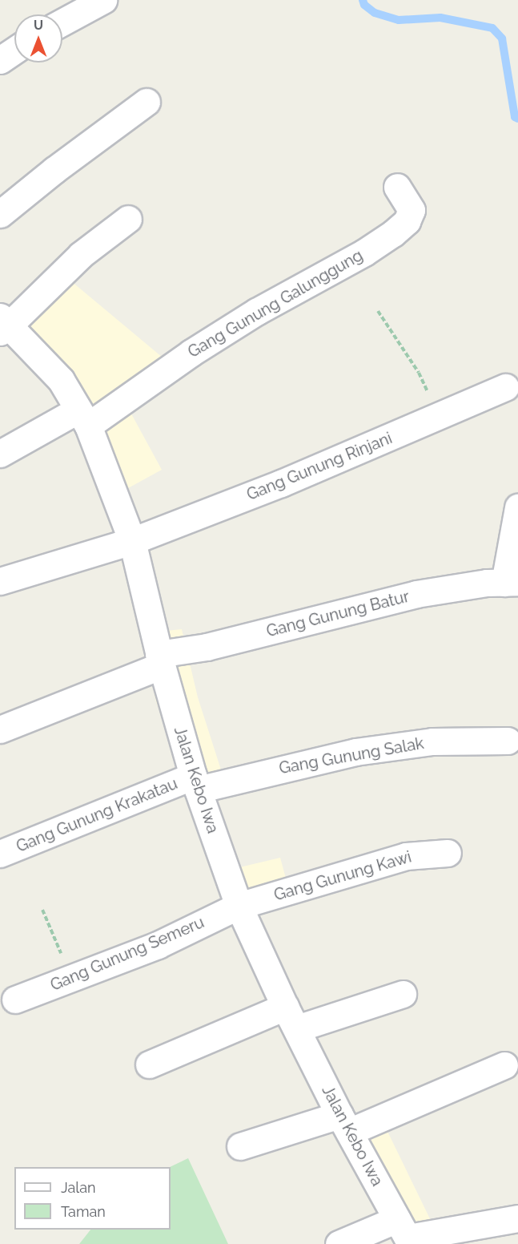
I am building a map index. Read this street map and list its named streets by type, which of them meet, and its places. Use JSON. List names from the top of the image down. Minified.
{"streets":{"street":["Gang Gunung Galunggung","Gang Gunung Rinjani","Gang Gunung Batur","Gang Gunung Salak","Jalan Kebo Iwa","Gang Gunung Krakatau","Gang Gunung Kawi","Gang Gunung Semeru"]},"crossings":[["Gang Gunung Galunggung","Jalan Kebo Iwa"],["Gang Gunung Rinjani","Jalan Kebo Iwa"],["Gang Gunung Batur","Jalan Kebo Iwa"],["Gang Gunung Salak","Jalan Kebo Iwa"],["Gang Gunung Salak","Gang Gunung Krakatau"],["Jalan Kebo Iwa","Gang Gunung Krakatau"],["Jalan Kebo Iwa","Gang Gunung Kawi"],["Jalan Kebo Iwa","Gang Gunung Semeru"],["Gang Gunung Kawi","Gang Gunung Semeru"]],"legend":["Jalan","Taman"],"north":"top"}
